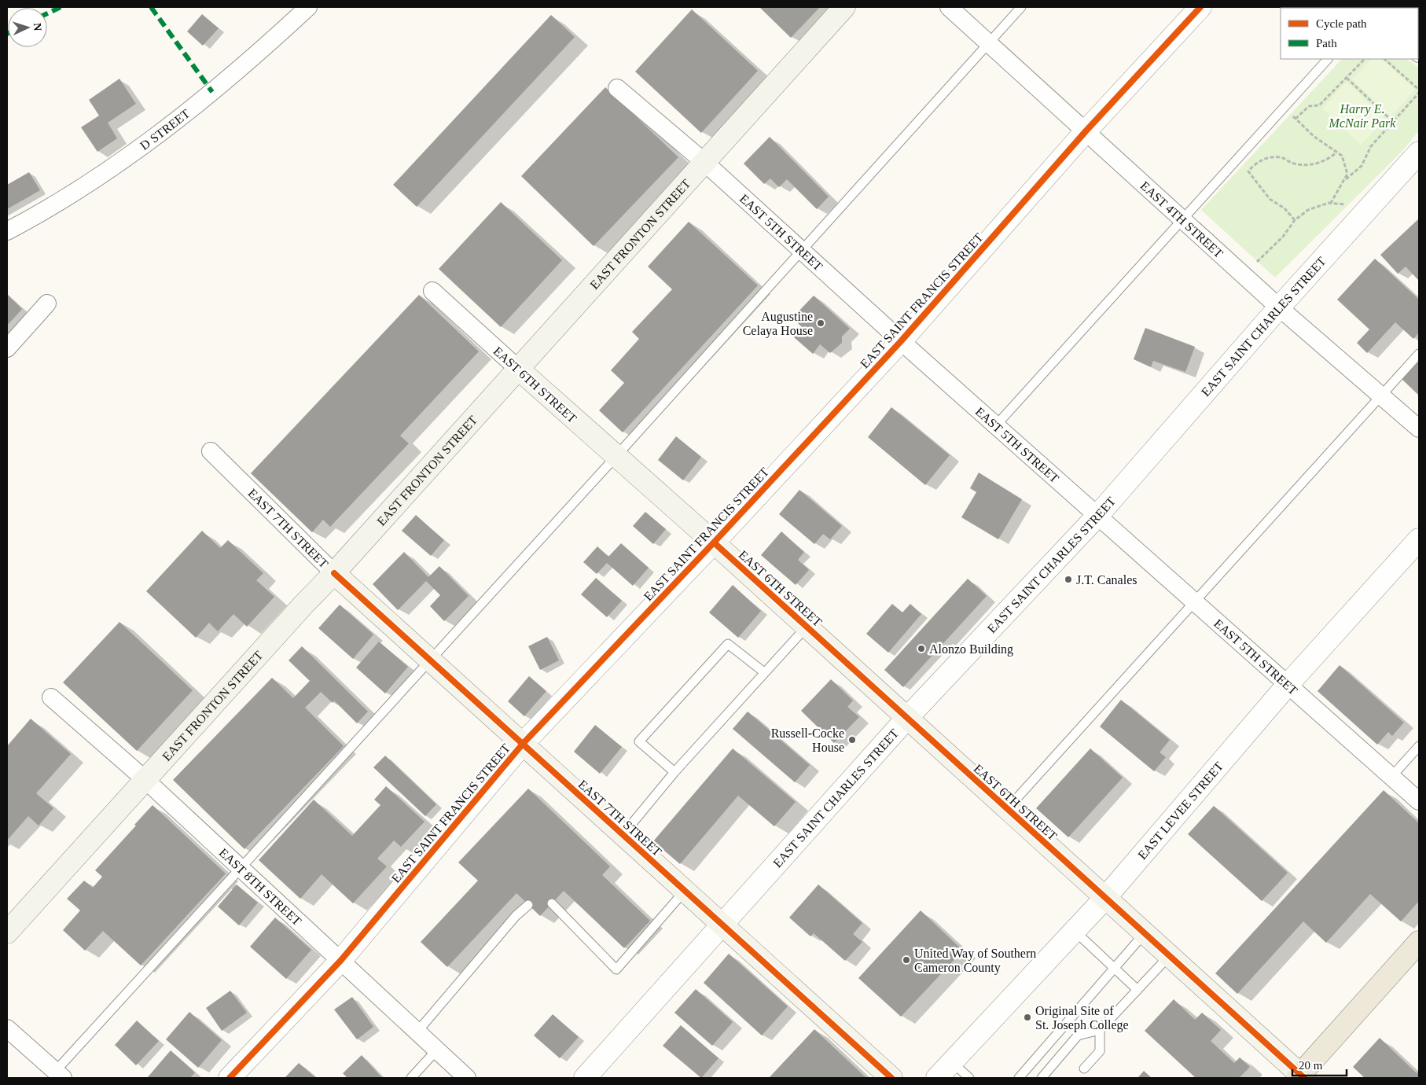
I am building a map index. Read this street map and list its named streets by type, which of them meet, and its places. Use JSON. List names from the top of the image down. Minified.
{"streets":{"main road":["EAST FRONTON STREET","EAST 6TH STREET","EAST 7TH STREET"],"street":["D STREET","EAST 4TH STREET","EAST 5TH STREET","EAST SAINT FRANCIS STREET","EAST SAINT CHARLES STREET","EAST LEVEE STREET","EAST 8TH STREET"]},"crossings":[["EAST 4TH STREET","EAST SAINT FRANCIS STREET"],["EAST 4TH STREET","EAST SAINT CHARLES STREET"],["EAST 5TH STREET","EAST FRONTON STREET"],["EAST 5TH STREET","EAST SAINT FRANCIS STREET"],["EAST 5TH STREET","EAST SAINT CHARLES STREET"],["EAST 5TH STREET","EAST LEVEE STREET"],["EAST FRONTON STREET","EAST 6TH STREET"],["EAST FRONTON STREET","EAST 7TH STREET"],["EAST FRONTON STREET","EAST 8TH STREET"],["EAST SAINT FRANCIS STREET","EAST 6TH STREET"],["EAST SAINT FRANCIS STREET","EAST 7TH STREET"],["EAST SAINT FRANCIS STREET","EAST 8TH STREET"],["EAST SAINT CHARLES STREET","EAST 6TH STREET"],["EAST SAINT CHARLES STREET","EAST 7TH STREET"],["EAST 6TH STREET","EAST LEVEE STREET"]],"parks":["Harry E. McNair Park"],"places":["Augustine Celaya House","J.T. Canales","Alonzo Building","Russell-Cocke House","United Way of Southern Cameron County","Original Site of St. Joseph College"],"legend":["Cycle path","Path"],"scale_bar":"20 m","north":"right"}
